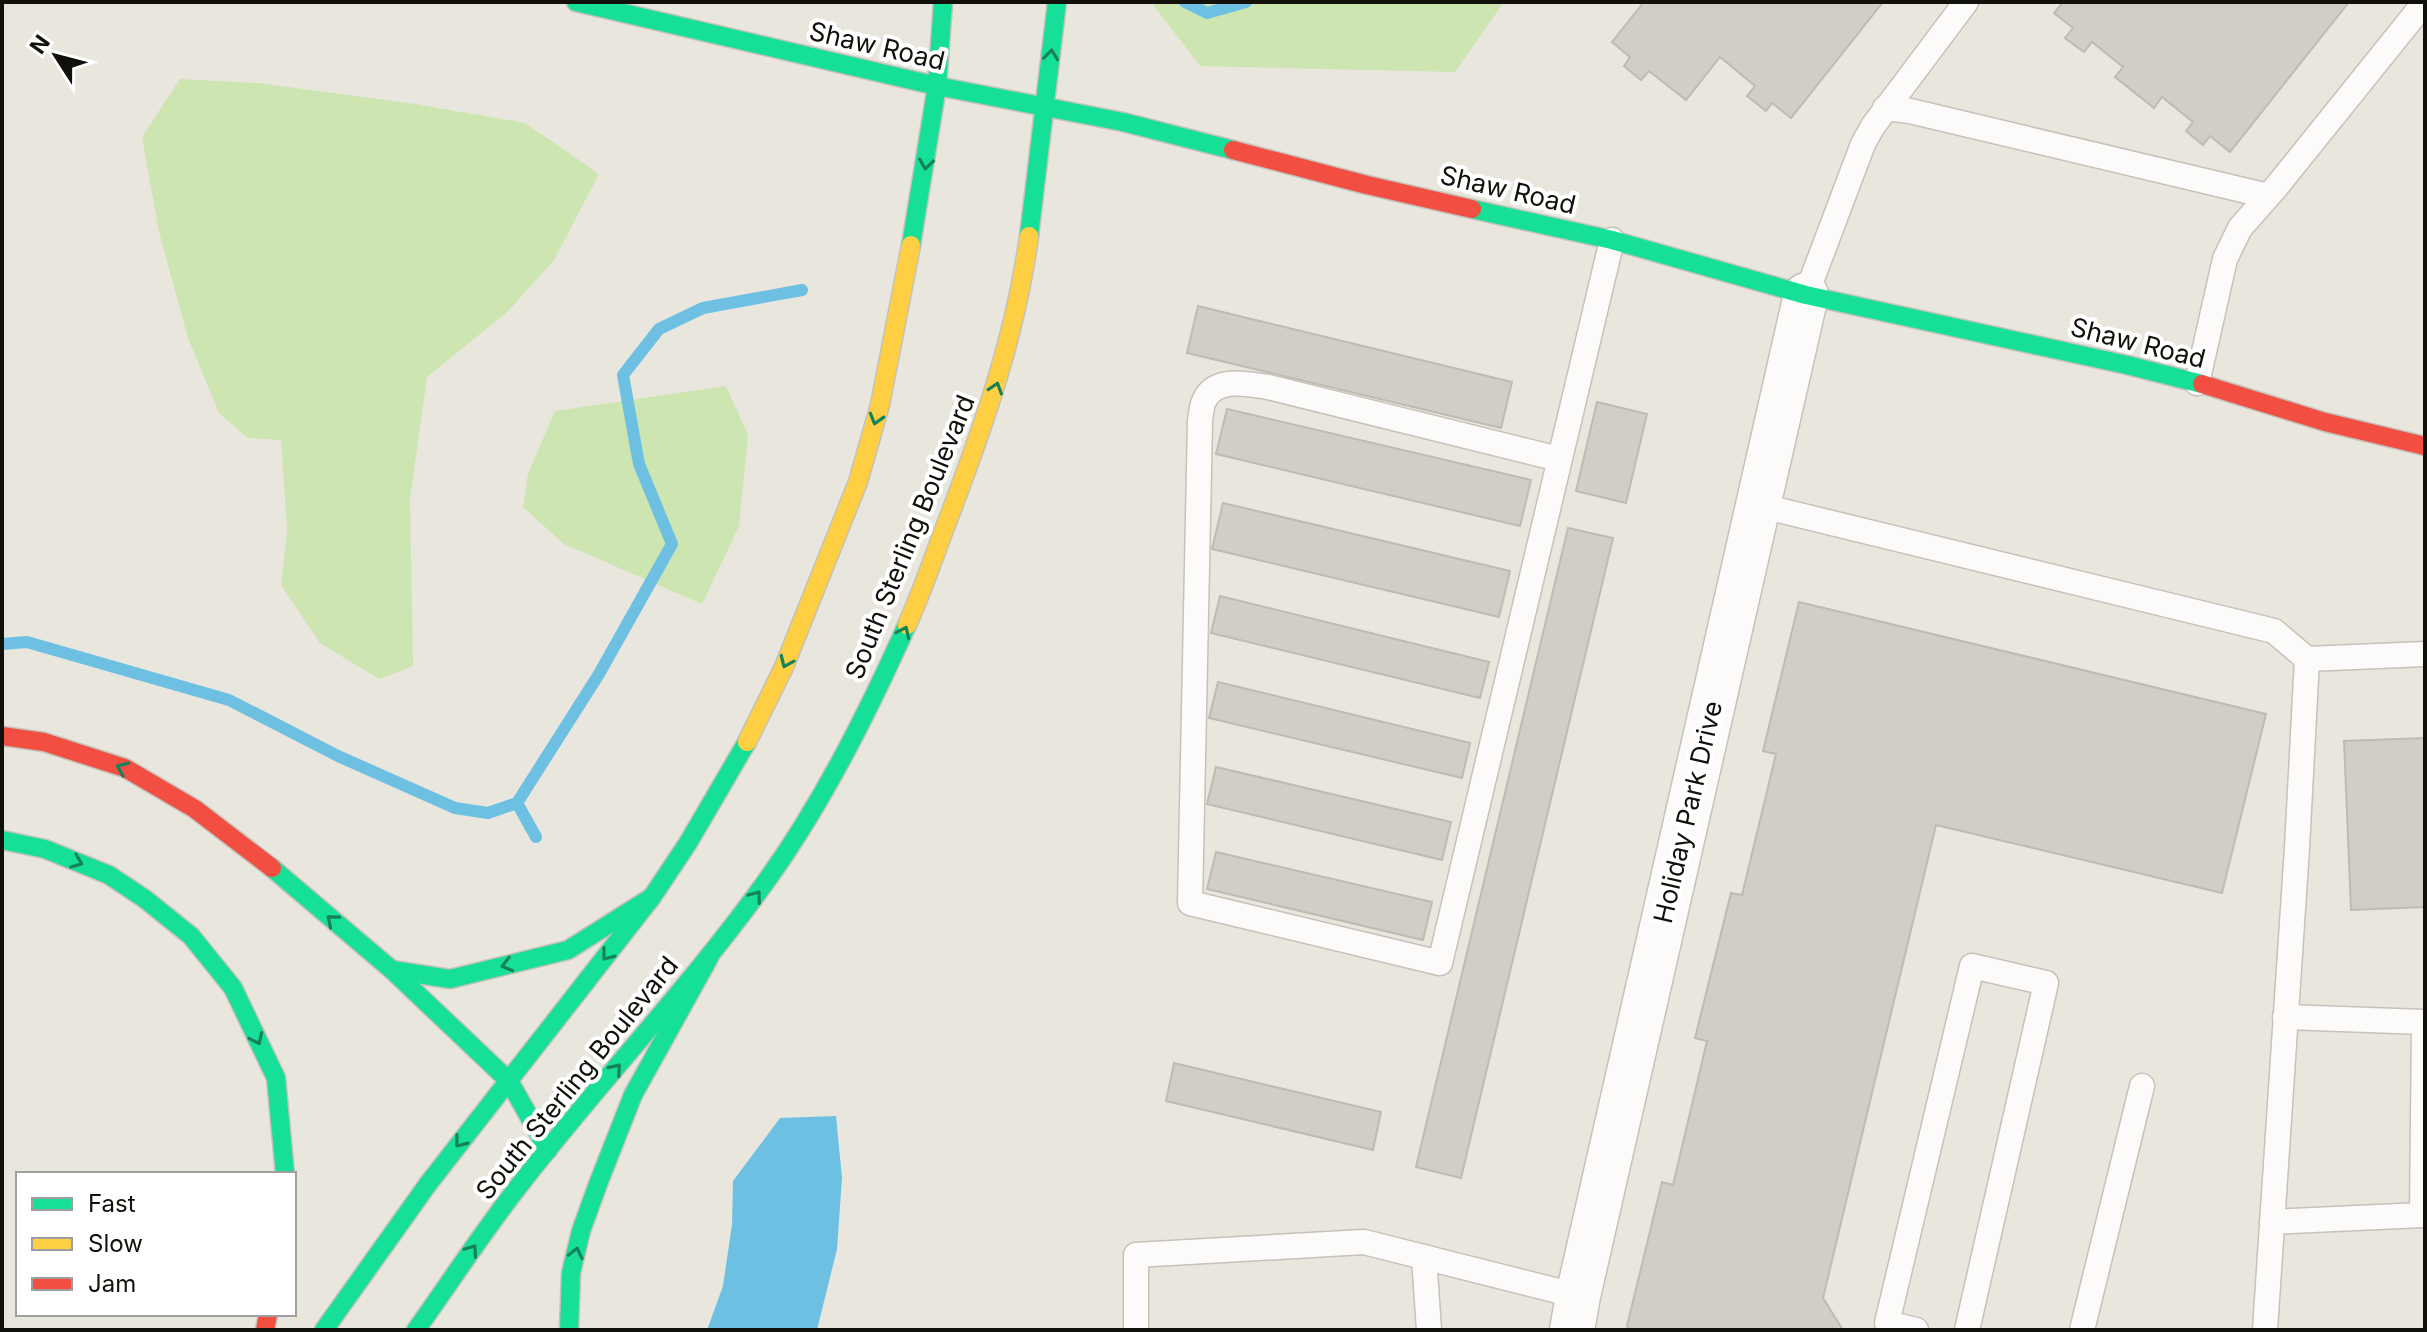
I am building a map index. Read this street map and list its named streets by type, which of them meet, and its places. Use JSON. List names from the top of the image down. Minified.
{"streets":{"main road":["Shaw Road","South Sterling Boulevard"],"street":["Holiday Park Drive"]},"crossings":[["Shaw Road","South Sterling Boulevard"],["Shaw Road","Holiday Park Drive"]],"legend":["Fast","Slow","Jam"],"north":"top left"}
